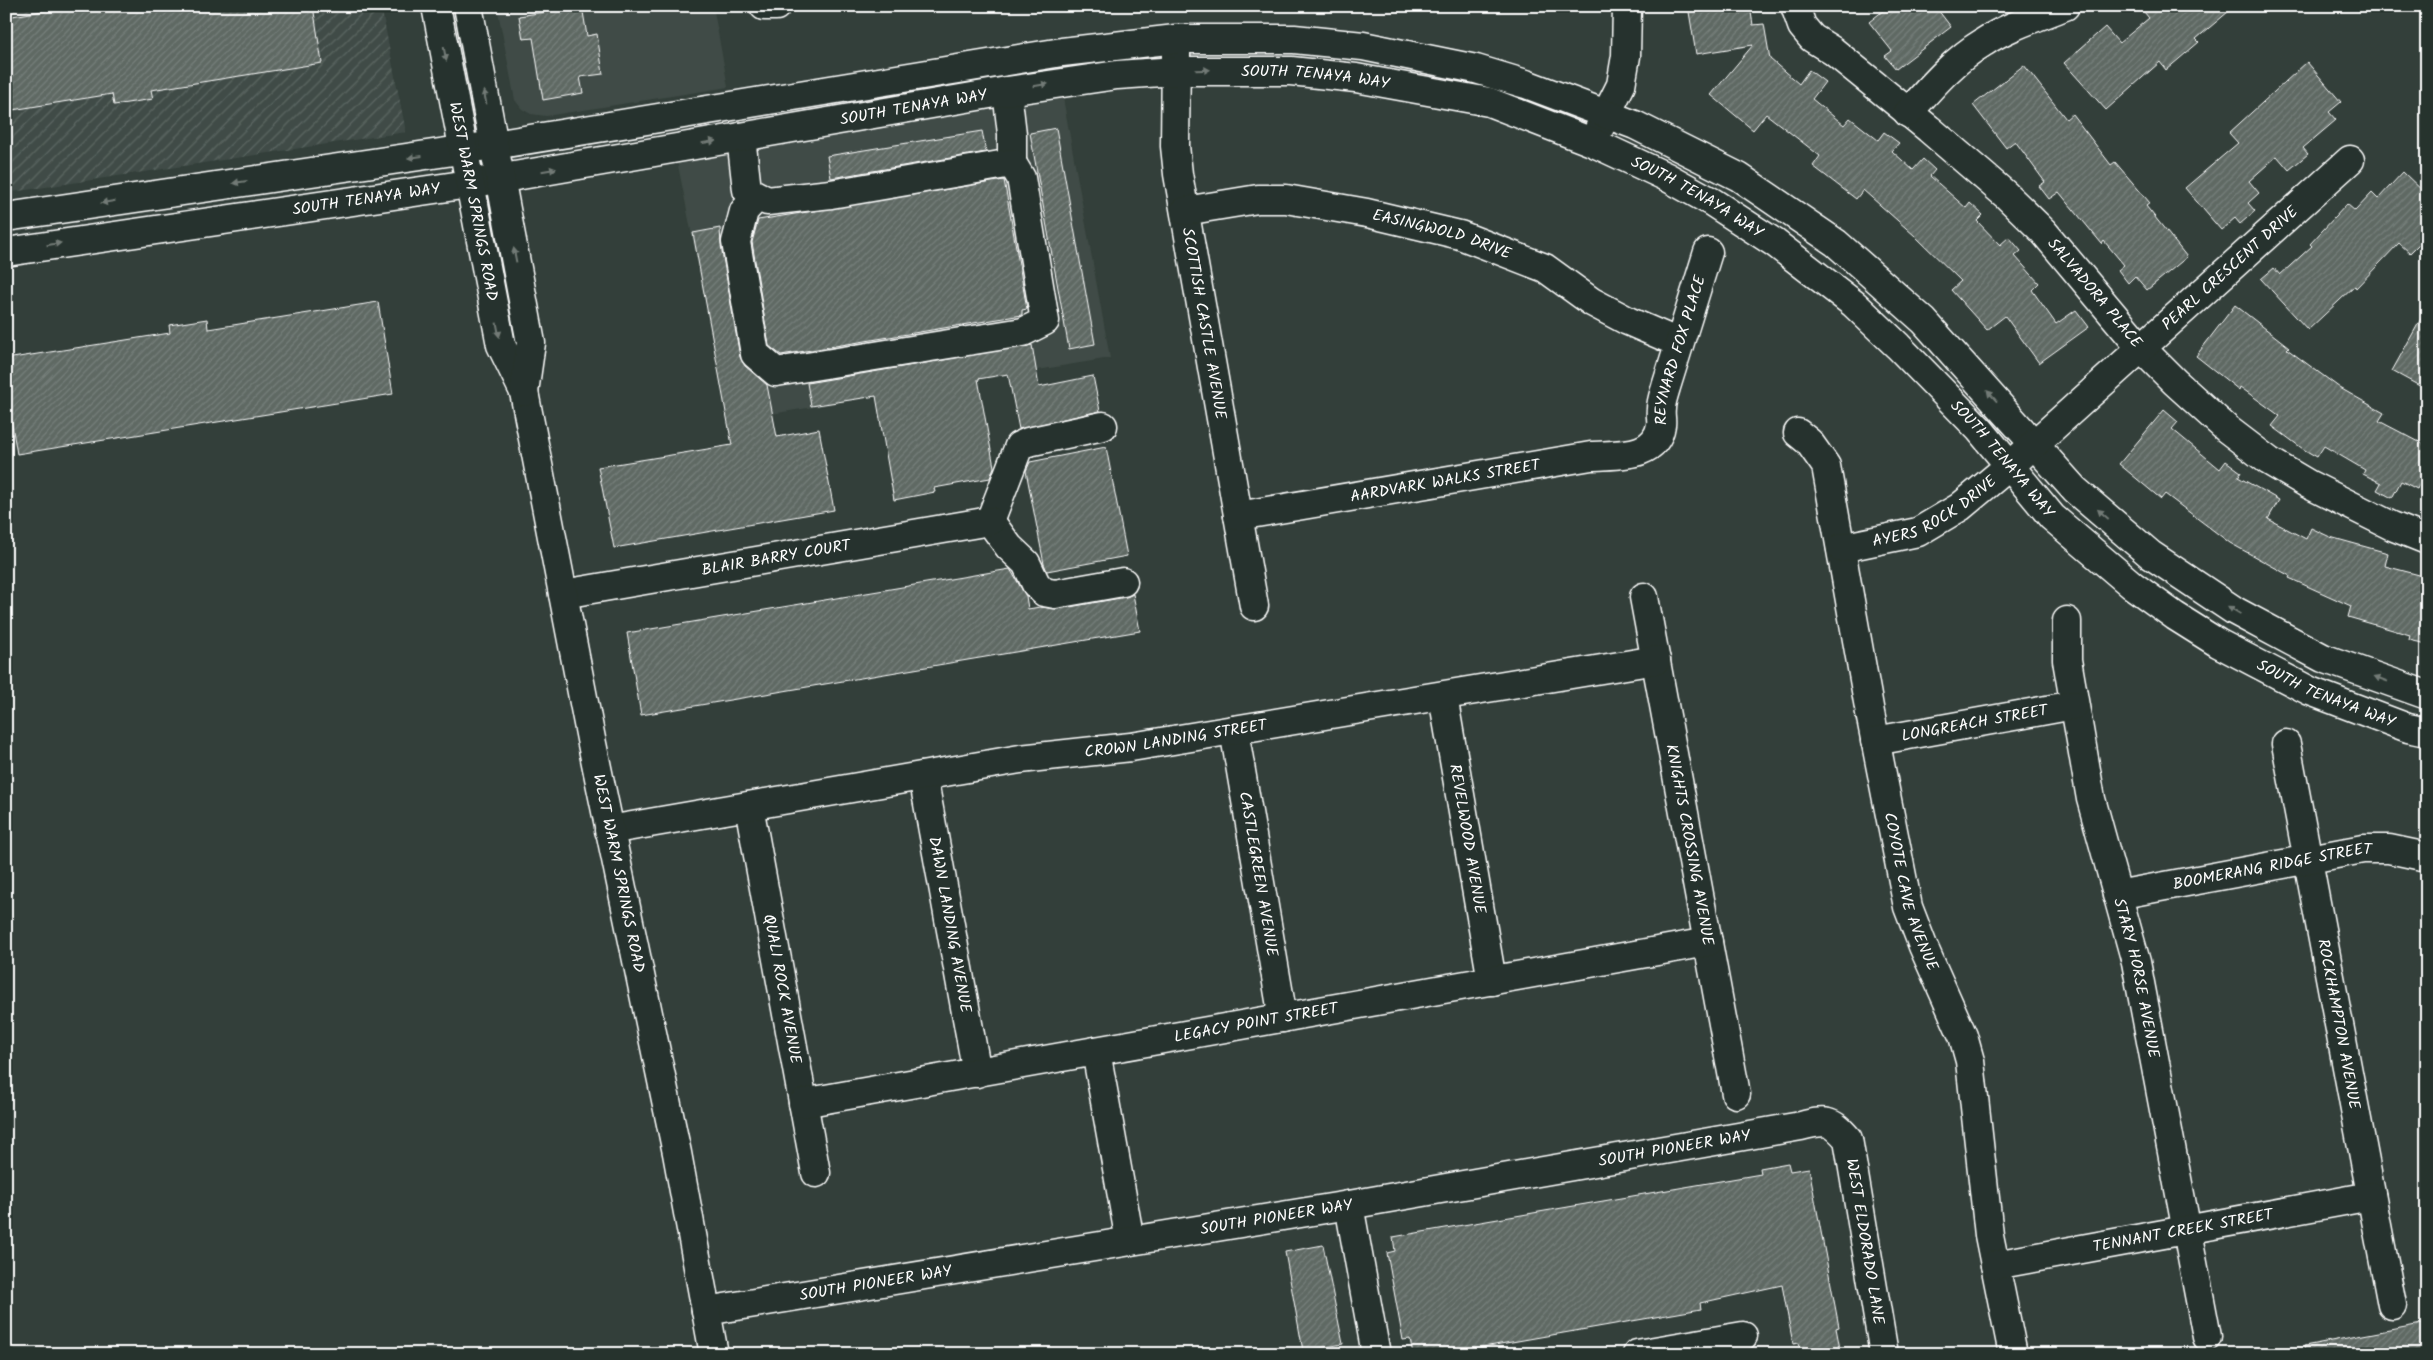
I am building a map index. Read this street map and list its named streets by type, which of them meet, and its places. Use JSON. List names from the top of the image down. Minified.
{"streets":{"street":["SOUTH TENAYA WAY","WEST WARM SPRINGS ROAD","EASINGWOLD DRIVE","PEARL CRESCENT DRIVE","SALVADORA PLACE","SCOTTISH CASTLE AVENUE","REYNARD FOX PLACE","AARDVARK WALKS STREET","AYERS ROCK DRIVE","BLAIR BARRY COURT","LONGREACH STREET","CROWN LANDING STREET","REVELWOOD AVENUE","KNIGHTS CROSSING AVENUE","BOOMERANG RIDGE STREET","CASTLEGREEN AVENUE","COYOTE CAVE AVENUE","DAWN LANDING AVENUE","STARY HORSE AVENUE","QUALI ROCK AVENUE","LEGACY POINT STREET","ROCKHAMPTON AVENUE","SOUTH PIONEER WAY","TENNANT CREEK STREET","WEST ELDORADO LANE"]},"crossings":[["SOUTH TENAYA WAY","WEST WARM SPRINGS ROAD"],["SOUTH TENAYA WAY","PEARL CRESCENT DRIVE"],["SOUTH TENAYA WAY","SCOTTISH CASTLE AVENUE"],["SOUTH TENAYA WAY","AYERS ROCK DRIVE"],["WEST WARM SPRINGS ROAD","BLAIR BARRY COURT"],["WEST WARM SPRINGS ROAD","CROWN LANDING STREET"],["WEST WARM SPRINGS ROAD","SOUTH PIONEER WAY"],["EASINGWOLD DRIVE","SCOTTISH CASTLE AVENUE"],["EASINGWOLD DRIVE","REYNARD FOX PLACE"],["PEARL CRESCENT DRIVE","SALVADORA PLACE"],["PEARL CRESCENT DRIVE","AYERS ROCK DRIVE"],["SCOTTISH CASTLE AVENUE","AARDVARK WALKS STREET"],["REYNARD FOX PLACE","AARDVARK WALKS STREET"],["AYERS ROCK DRIVE","COYOTE CAVE AVENUE"],["LONGREACH STREET","COYOTE CAVE AVENUE"],["LONGREACH STREET","STARY HORSE AVENUE"],["CROWN LANDING STREET","REVELWOOD AVENUE"],["CROWN LANDING STREET","KNIGHTS CROSSING AVENUE"],["CROWN LANDING STREET","CASTLEGREEN AVENUE"],["CROWN LANDING STREET","DAWN LANDING AVENUE"],["CROWN LANDING STREET","QUALI ROCK AVENUE"],["REVELWOOD AVENUE","LEGACY POINT STREET"],["KNIGHTS CROSSING AVENUE","LEGACY POINT STREET"],["BOOMERANG RIDGE STREET","STARY HORSE AVENUE"],["BOOMERANG RIDGE STREET","ROCKHAMPTON AVENUE"],["CASTLEGREEN AVENUE","LEGACY POINT STREET"],["COYOTE CAVE AVENUE","TENNANT CREEK STREET"],["DAWN LANDING AVENUE","LEGACY POINT STREET"],["STARY HORSE AVENUE","TENNANT CREEK STREET"],["QUALI ROCK AVENUE","LEGACY POINT STREET"],["ROCKHAMPTON AVENUE","TENNANT CREEK STREET"],["SOUTH PIONEER WAY","WEST ELDORADO LANE"]]}
